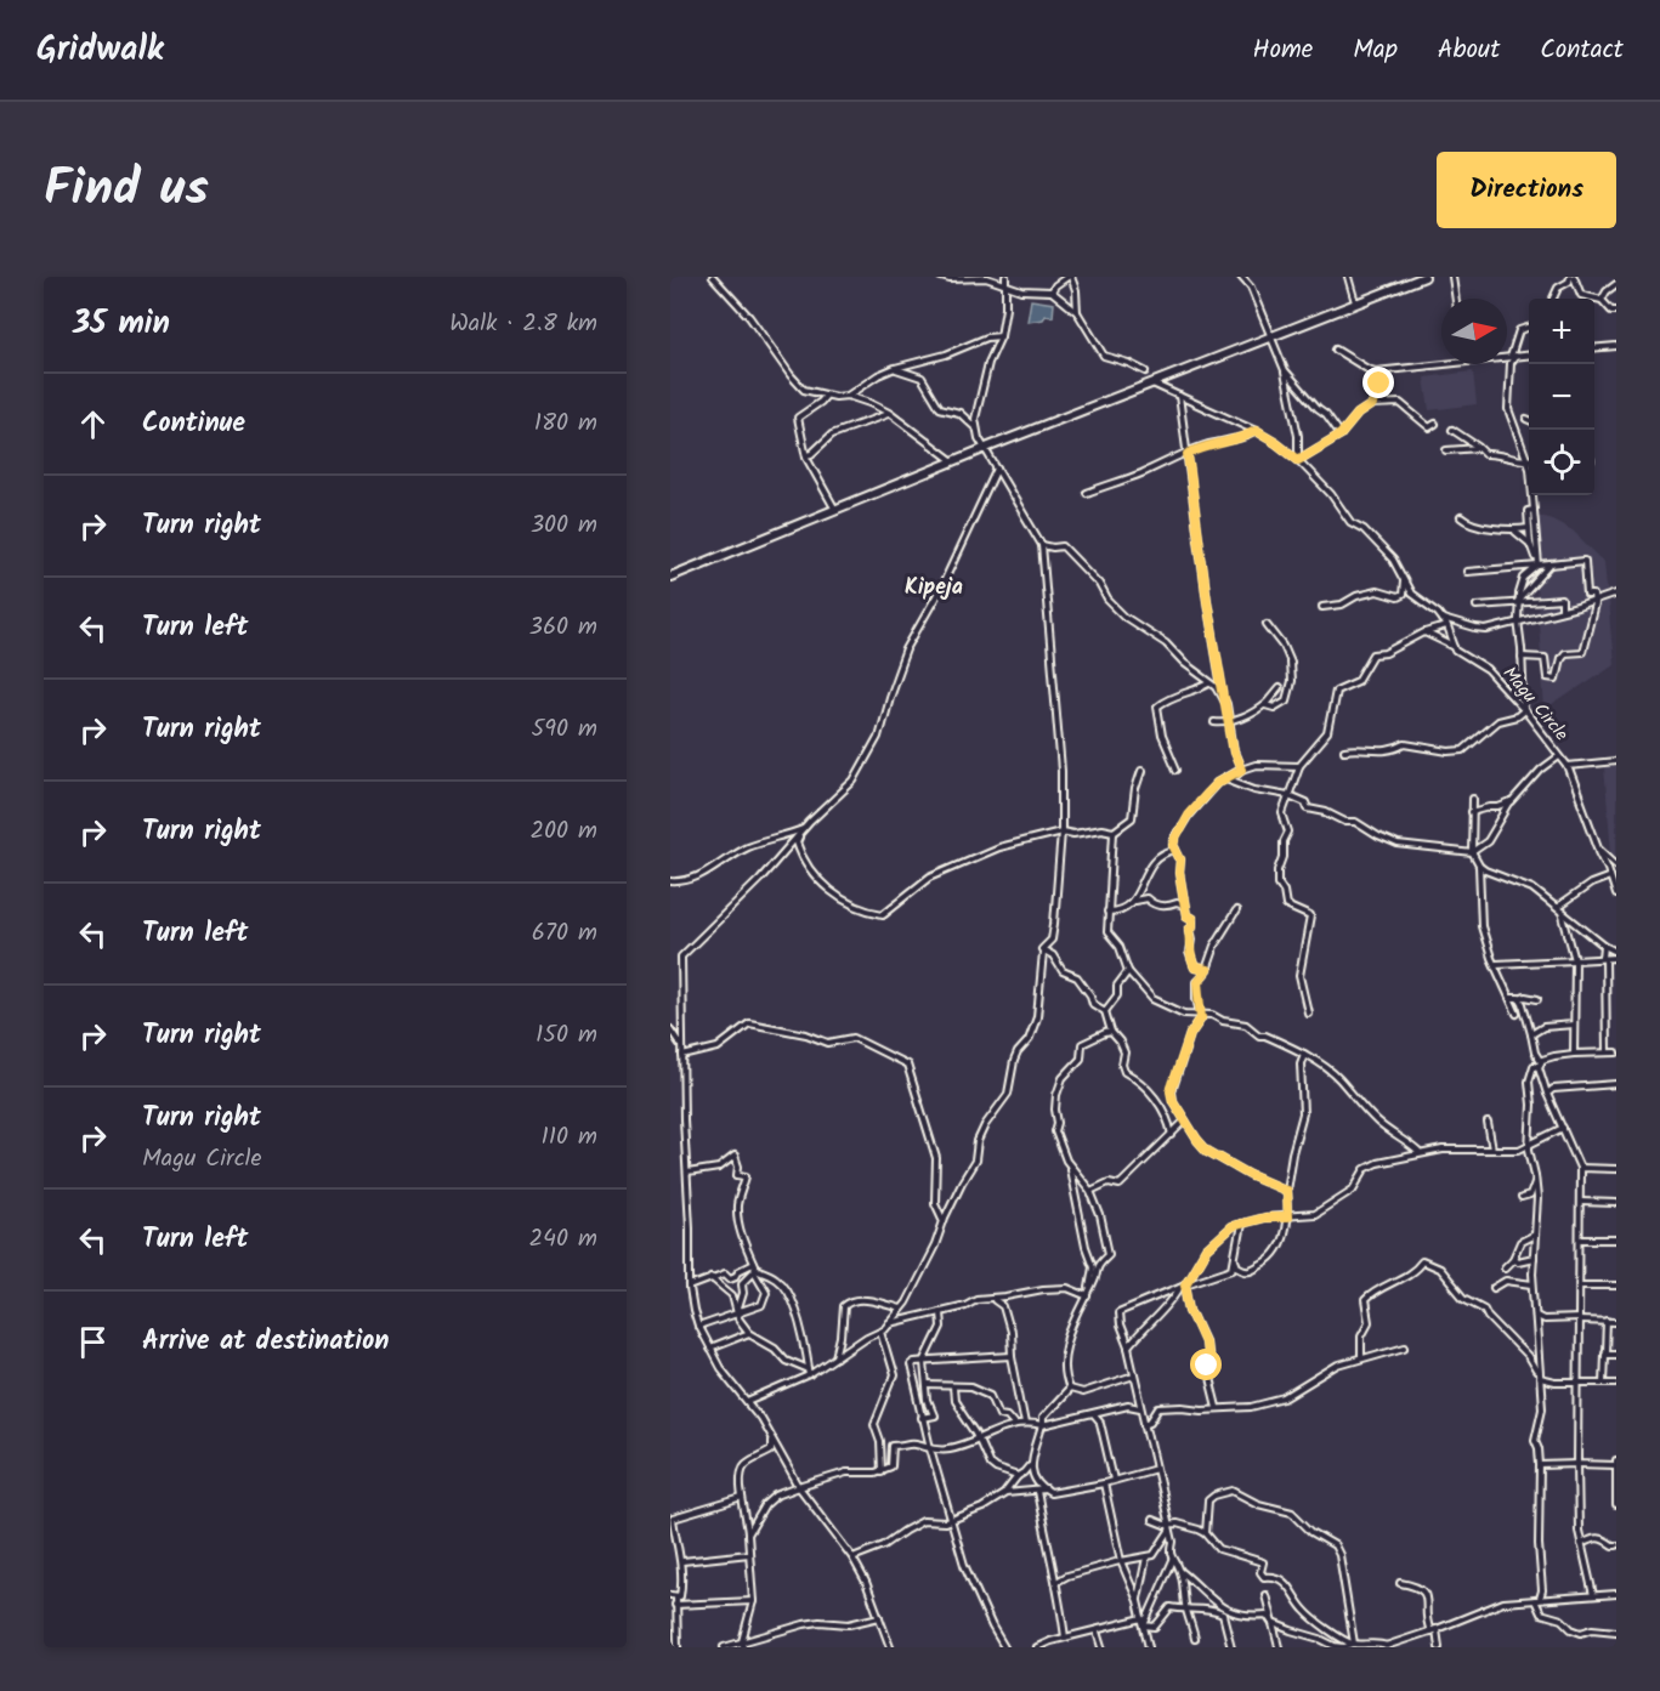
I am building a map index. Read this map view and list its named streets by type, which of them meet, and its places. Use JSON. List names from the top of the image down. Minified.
{"streets":{"street":["Magu Circle"]},"districts":["Kipeja"],"north":"right","page":{"header":"Gridwalk","nav":["Home","Map","About","Contact"],"title":"Find us","buttons":"Directions","heading":["35 min","Walk · 2.8 km"],"map_buttons":["+","−"],"list":[["Continue","180 m"],["Turn right","300 m"],["Turn left","360 m"],["Turn right","590 m"],["Turn right","200 m"],["Turn left","670 m"],["Turn right","150 m"],["Turn right","Magu Circle","110 m"],["Turn left","240 m"],"Arrive at destination"]}}
